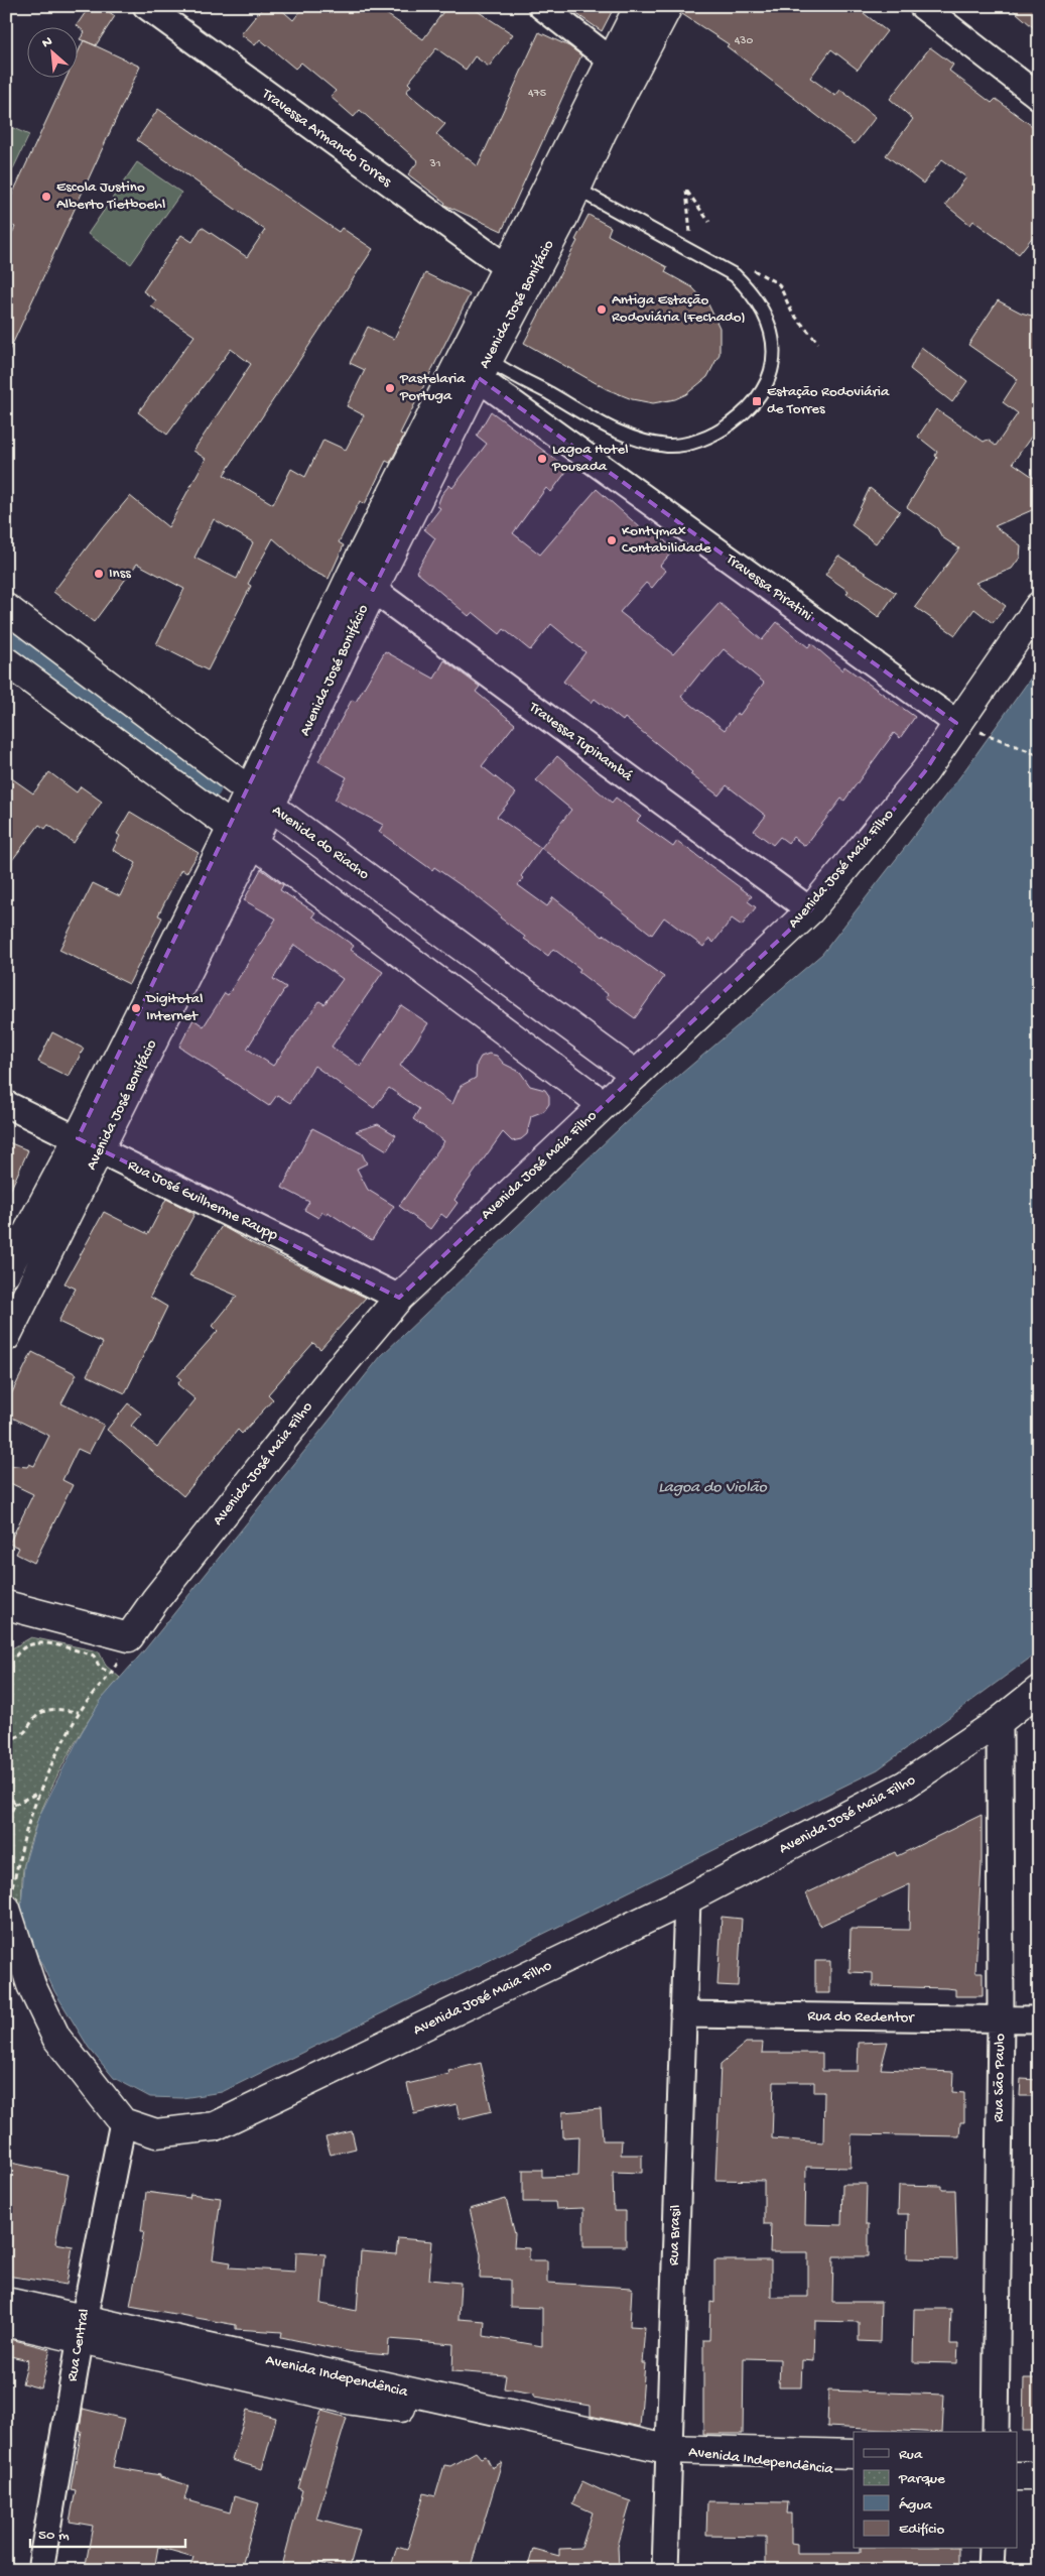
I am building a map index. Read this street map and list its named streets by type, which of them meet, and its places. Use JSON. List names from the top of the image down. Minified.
{"streets":{"street":["Travessa Armando Torres","Avenida José Bonifácio","Travessa Piratini","Travessa Tupinambá","Avenida do Riacho","Avenida José Maia Filho","Rua José Guilherme Raupp","Rua do Redentor","Rua São Paulo","Rua Brasil","Rua Central","Avenida Independência"]},"crossings":[["Travessa Armando Torres","Avenida José Bonifácio"],["Avenida José Bonifácio","Travessa Piratini"],["Avenida José Bonifácio","Travessa Tupinambá"],["Avenida José Bonifácio","Avenida do Riacho"],["Avenida José Bonifácio","Rua José Guilherme Raupp"],["Travessa Piratini","Avenida José Maia Filho"],["Travessa Tupinambá","Avenida José Maia Filho"],["Avenida do Riacho","Avenida José Maia Filho"],["Avenida José Maia Filho","Rua José Guilherme Raupp"],["Avenida José Maia Filho","Rua São Paulo"],["Avenida José Maia Filho","Rua Brasil"],["Avenida José Maia Filho","Rua Central"],["Rua do Redentor","Rua São Paulo"],["Rua do Redentor","Rua Brasil"],["Rua Brasil","Avenida Independência"],["Rua Central","Avenida Independência"]],"water":["Lagoa do Violão"],"places":{"other":["Escola Justino Alberto Tietboehl","Antiga Estação Rodoviária (Fechado)","Pastelaria Portuga","Lagoa Hotel Pousada","Kontymax Contabilidade","Inss","Digitotal Internet"],"transit":["Estação Rodoviária de Torres"]},"house_numbers":["430","475","31"],"legend":["Rua","Parque","Água","Edifício"],"scale_bar":"50 m","north":"top left"}
